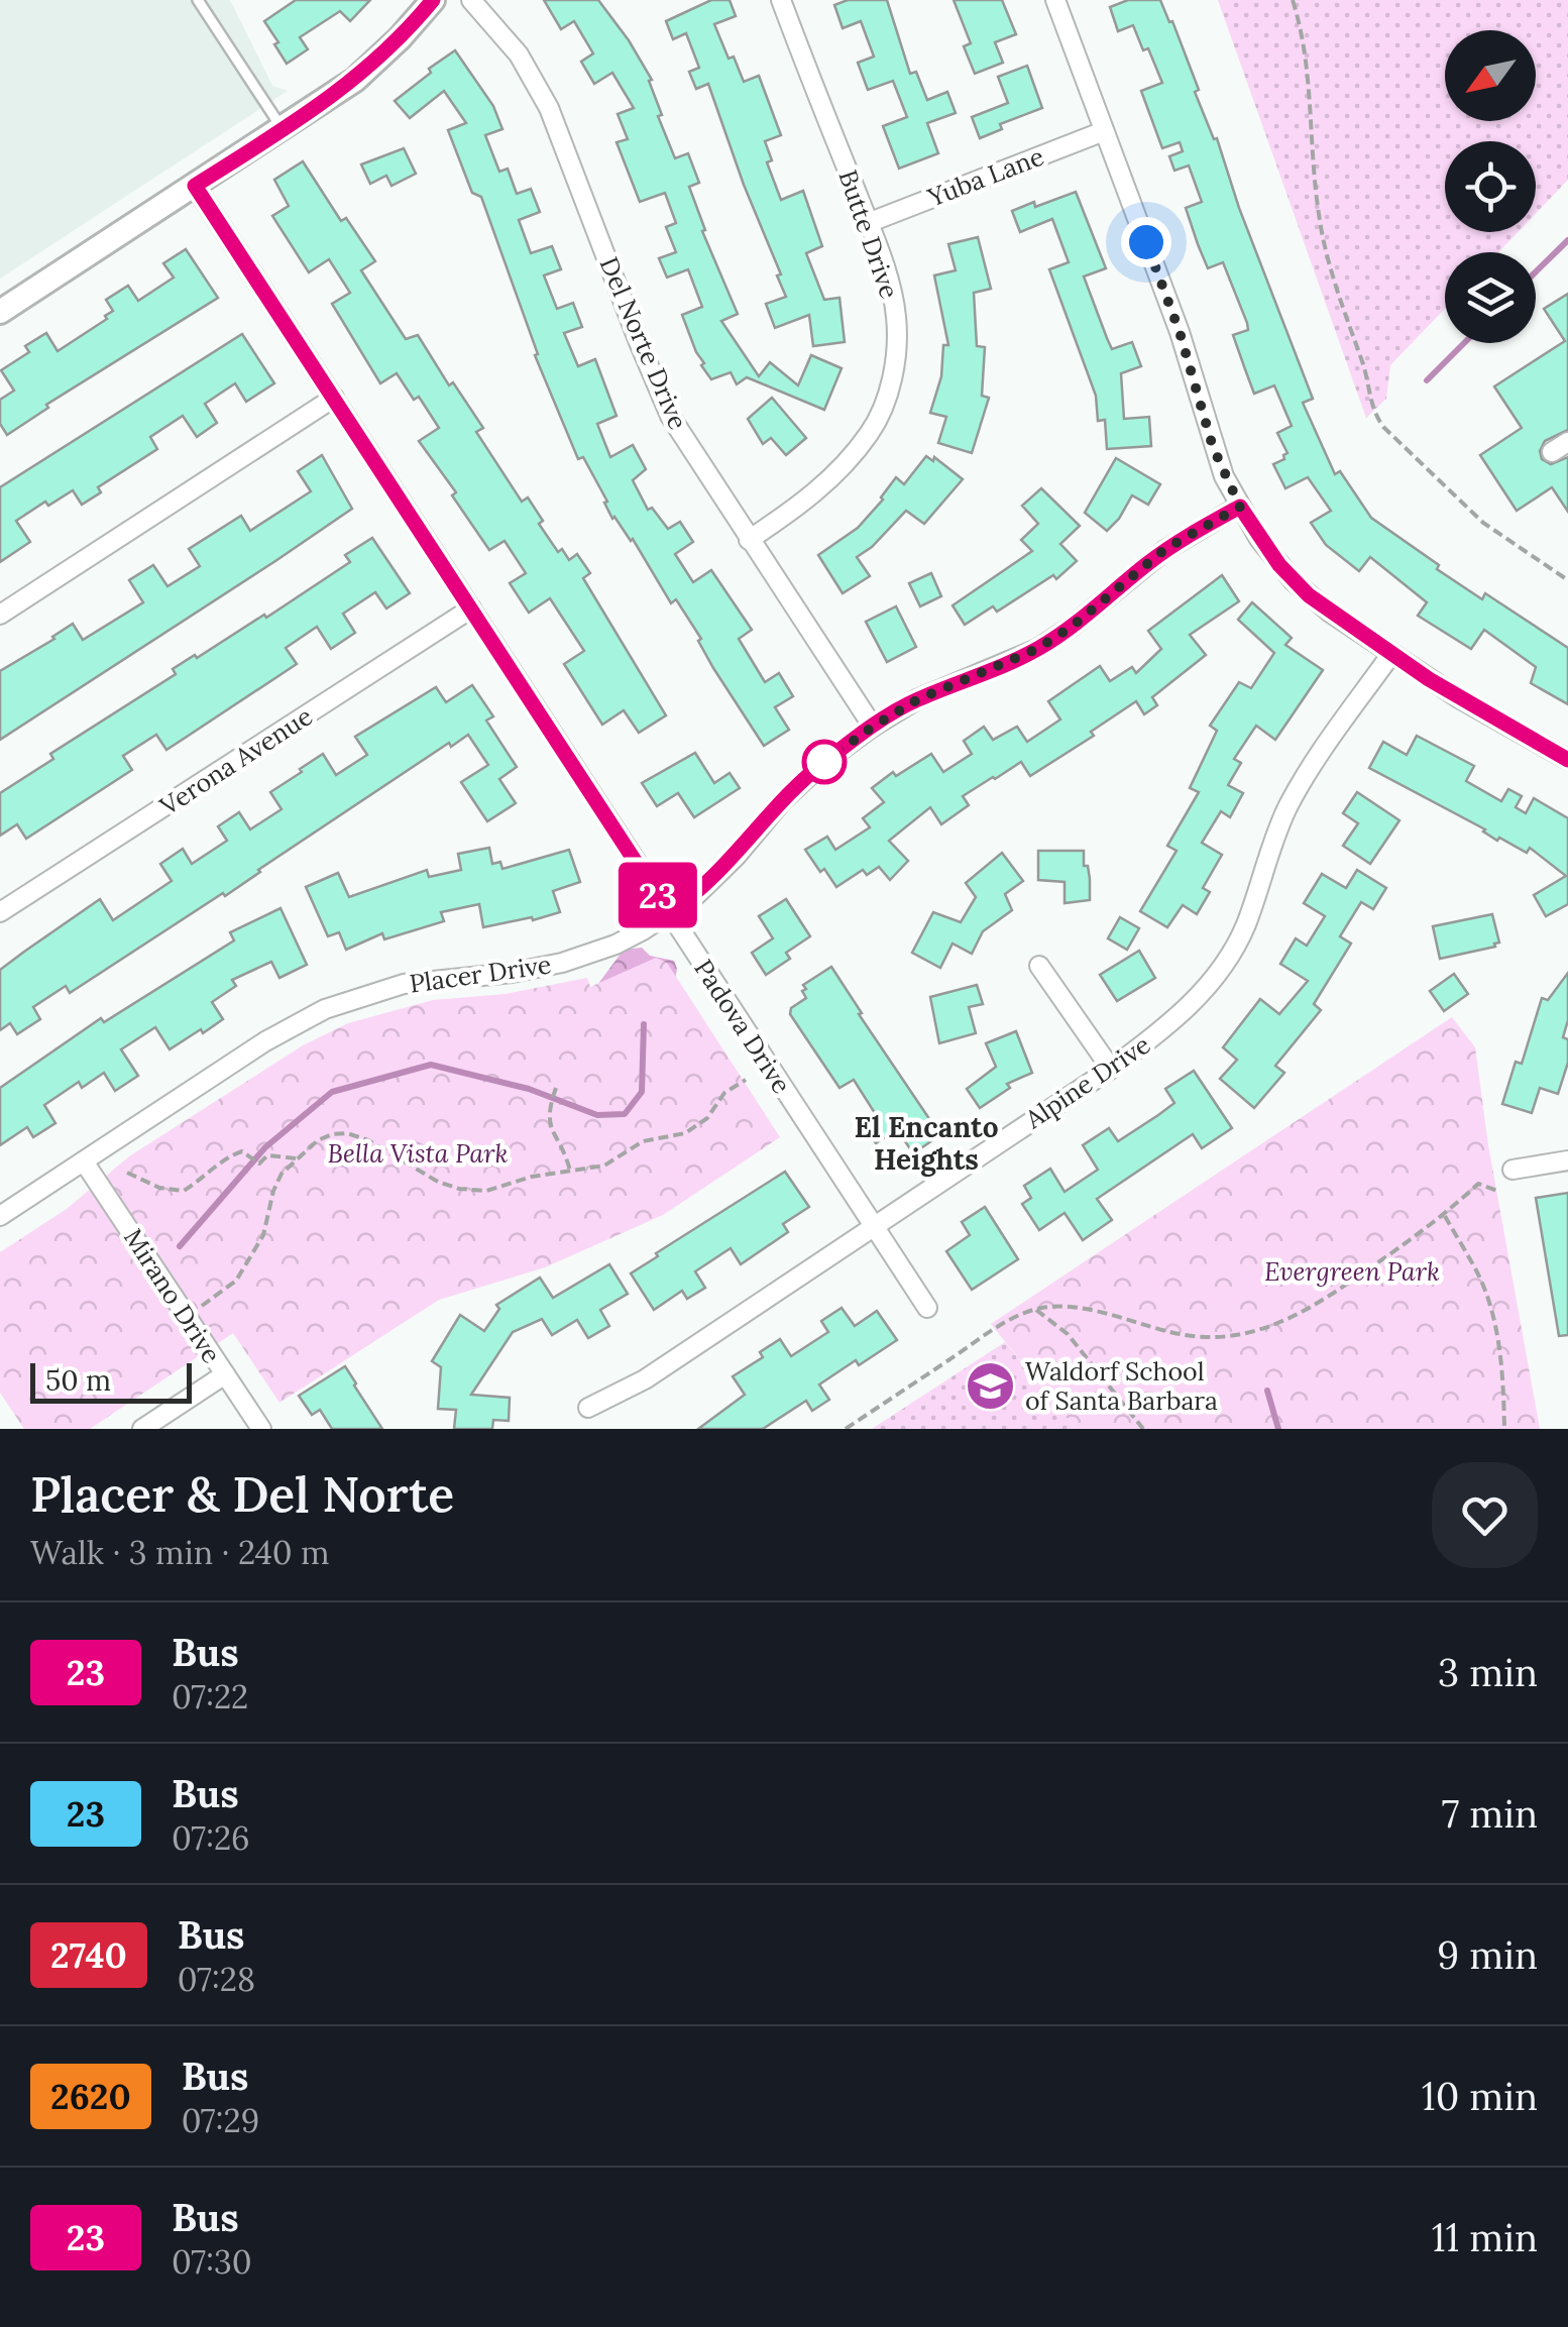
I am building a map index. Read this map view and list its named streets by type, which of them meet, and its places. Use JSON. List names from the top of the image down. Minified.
{"streets":{"street":["Yuba Lane","Butte Drive","Del Norte Drive","Verona Avenue","Placer Drive","Padova Drive","Alpine Drive","Mirano Drive"]},"crossings":[["Yuba Lane","Butte Drive"],["Butte Drive","Del Norte Drive"],["Del Norte Drive","Placer Drive"],["Verona Avenue","Padova Drive"],["Placer Drive","Padova Drive"],["Placer Drive","Mirano Drive"],["Padova Drive","Alpine Drive"]],"districts":["El Encanto Heights"],"parks":["Bella Vista Park","Evergreen Park"],"places":{"school or university":["Waldorf School of Santa Barbara"]},"lines":["bus line 23"],"scale_bar":"50 m","north":"bottom left","page":{"on_map":"23","scale":"50 m","heading":["Placer & Del Norte","Walk · 3 min · 240 m"],"list":[{"mark":"23","name":"Bus","note":"07:22","value":"3 min"},{"mark":"23","name":"Bus","note":"07:26","value":"7 min"},{"mark":"2740","name":"Bus","note":"07:28","value":"9 min"},{"mark":"2620","name":"Bus","note":"07:29","value":"10 min"},{"mark":"23","name":"Bus","note":"07:30","value":"11 min"}]}}
